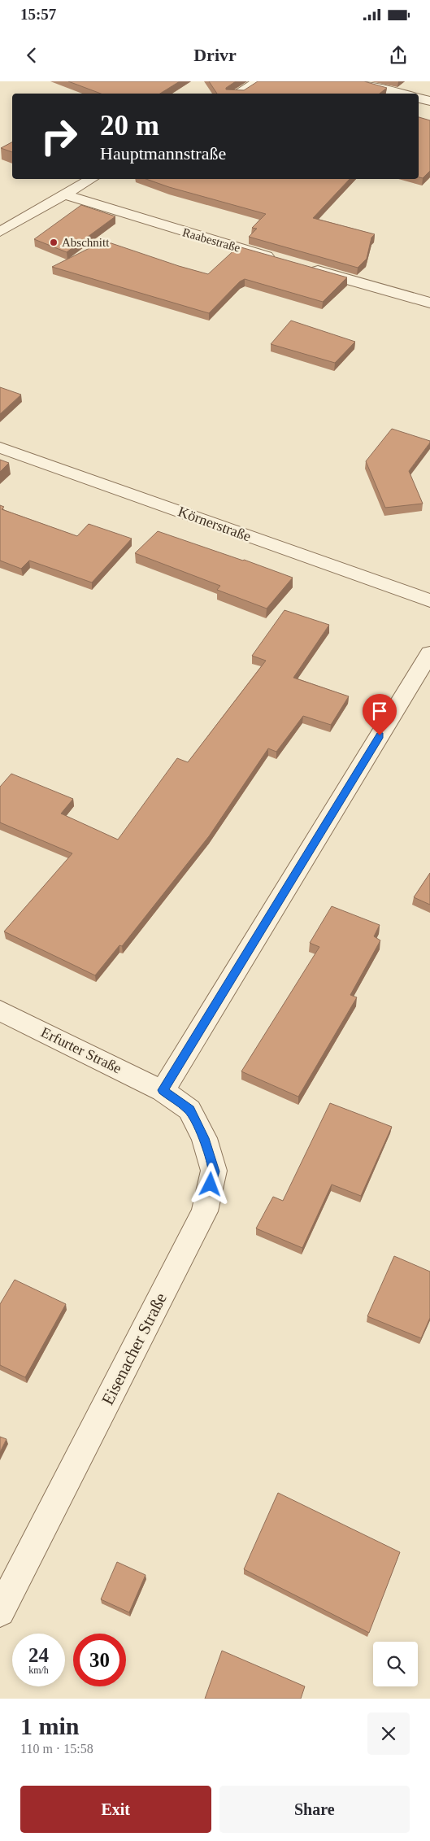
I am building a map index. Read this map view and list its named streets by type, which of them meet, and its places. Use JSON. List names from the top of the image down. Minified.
{"streets":{"street":["Raabestraße","Körnerstraße","Erfurter Straße","Eisenacher Straße"]},"crossings":[["Erfurter Straße","Eisenacher Straße"]],"places":["Abschnitt"],"page":{"status":"15:57","header":"Drivr","turn":["20 m","Hauptmannstraße"],"speed":"24 km/h","limit":"30","heading":["1 min","110 m · 15:58"],"buttons":["Exit","Share"]}}
